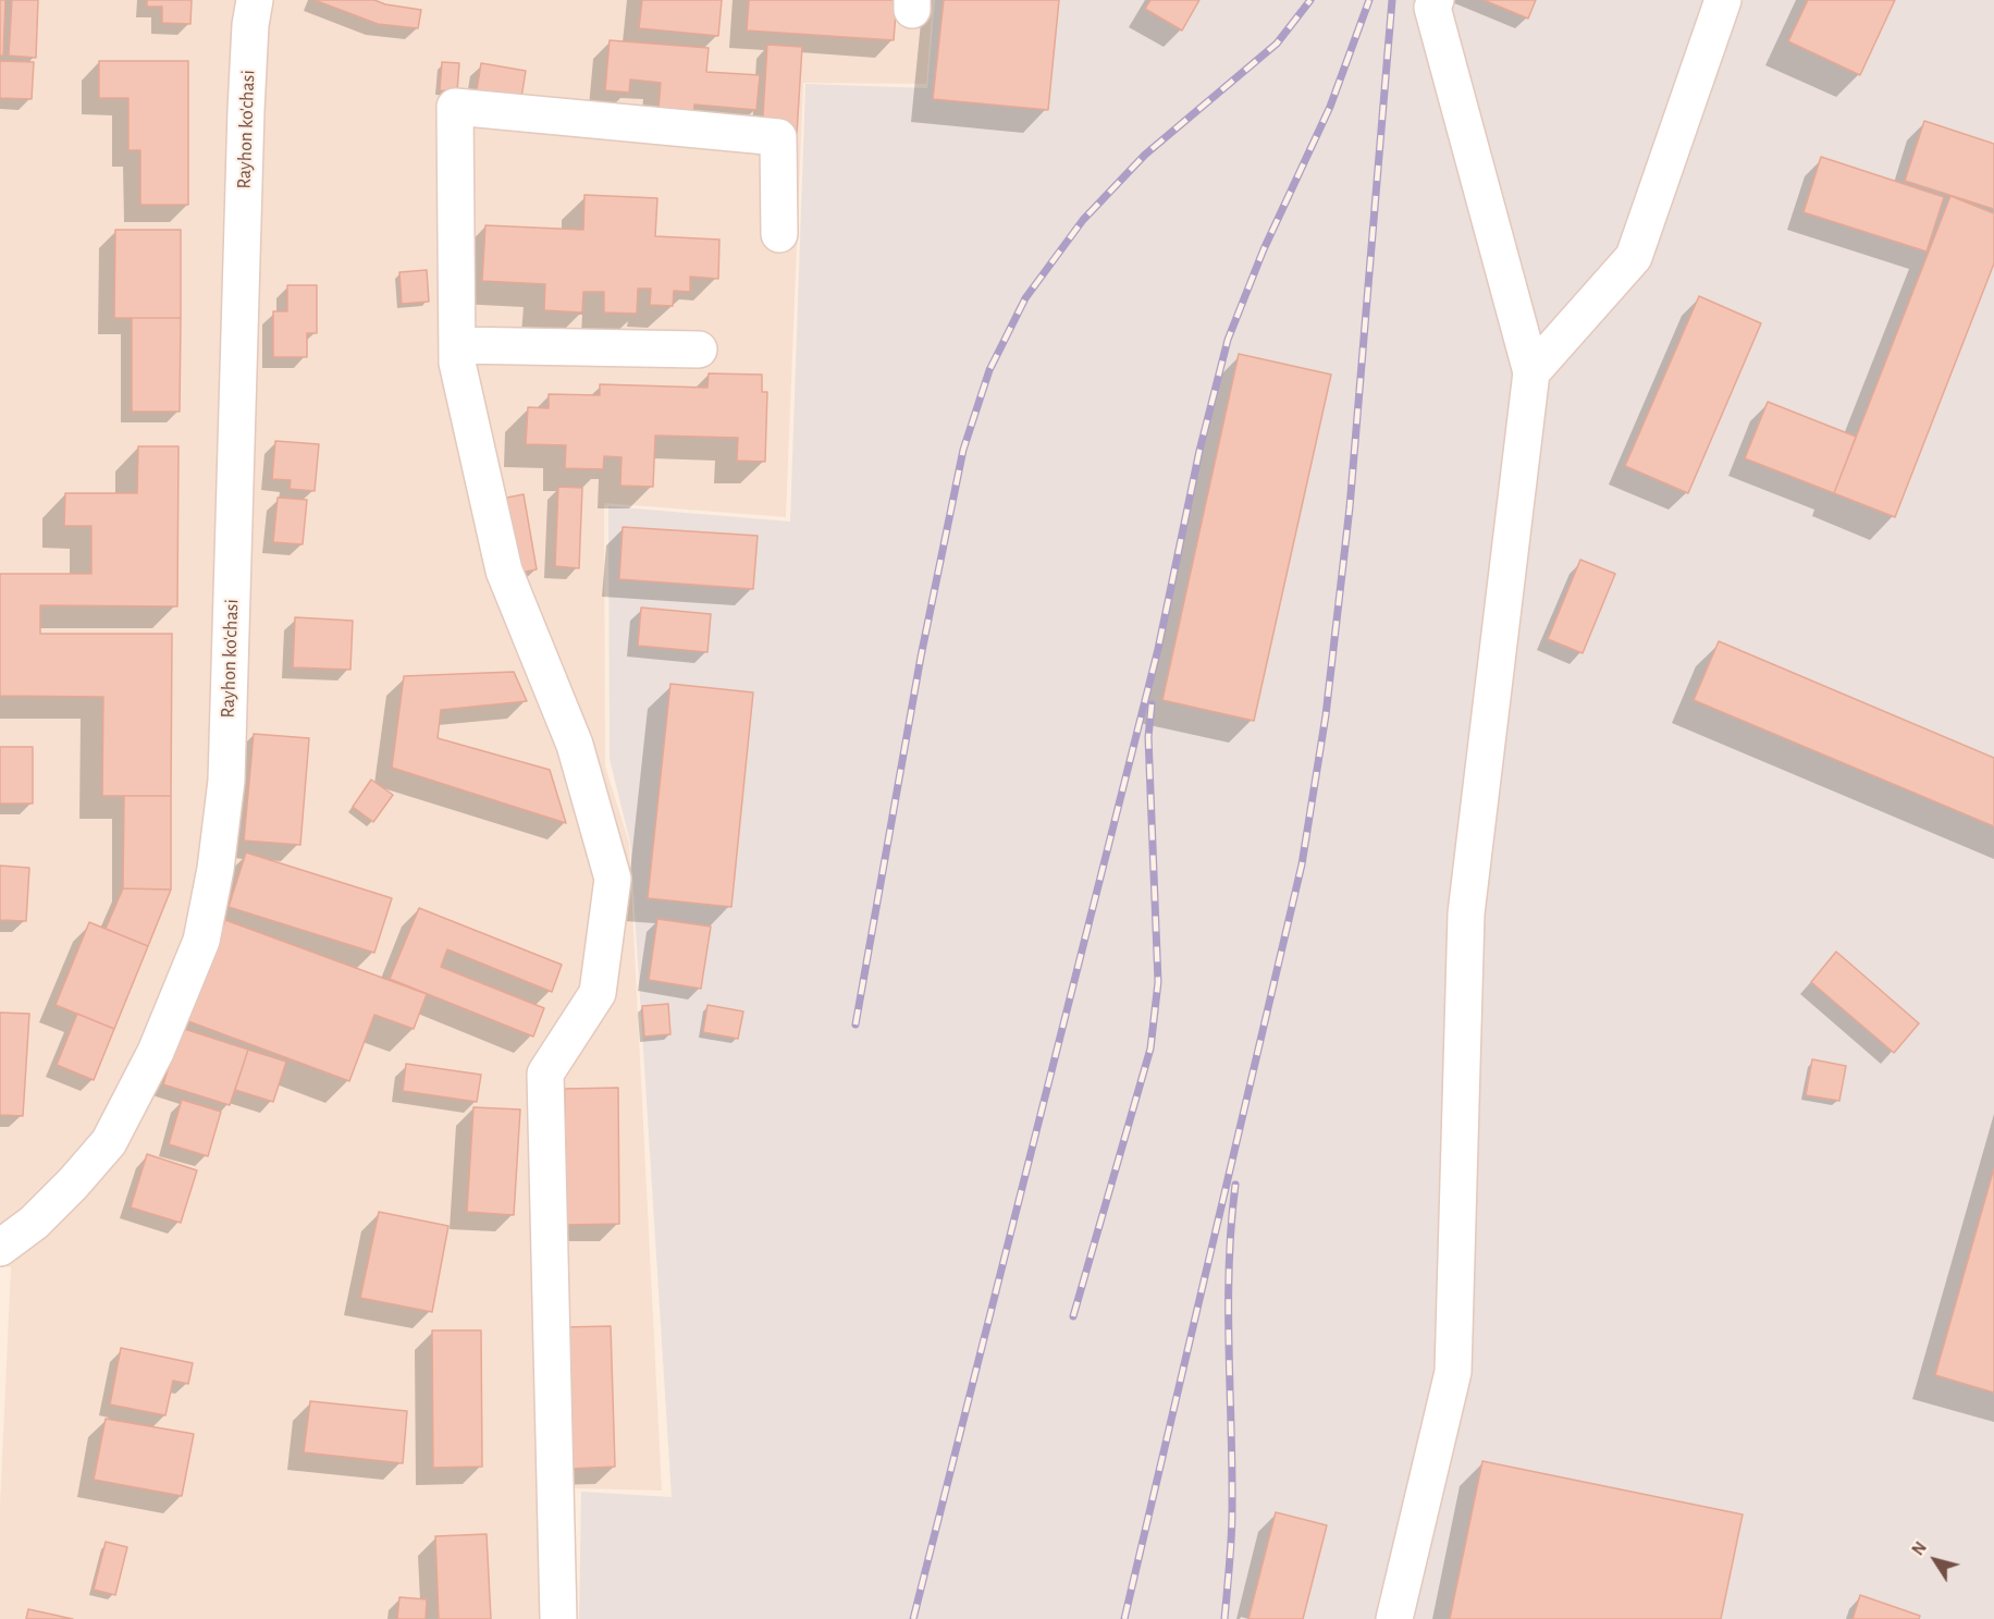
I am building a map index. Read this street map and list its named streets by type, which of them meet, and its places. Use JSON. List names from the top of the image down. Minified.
{"streets":{"street":["Rayhon ko'chasi"]},"north":"top left"}
